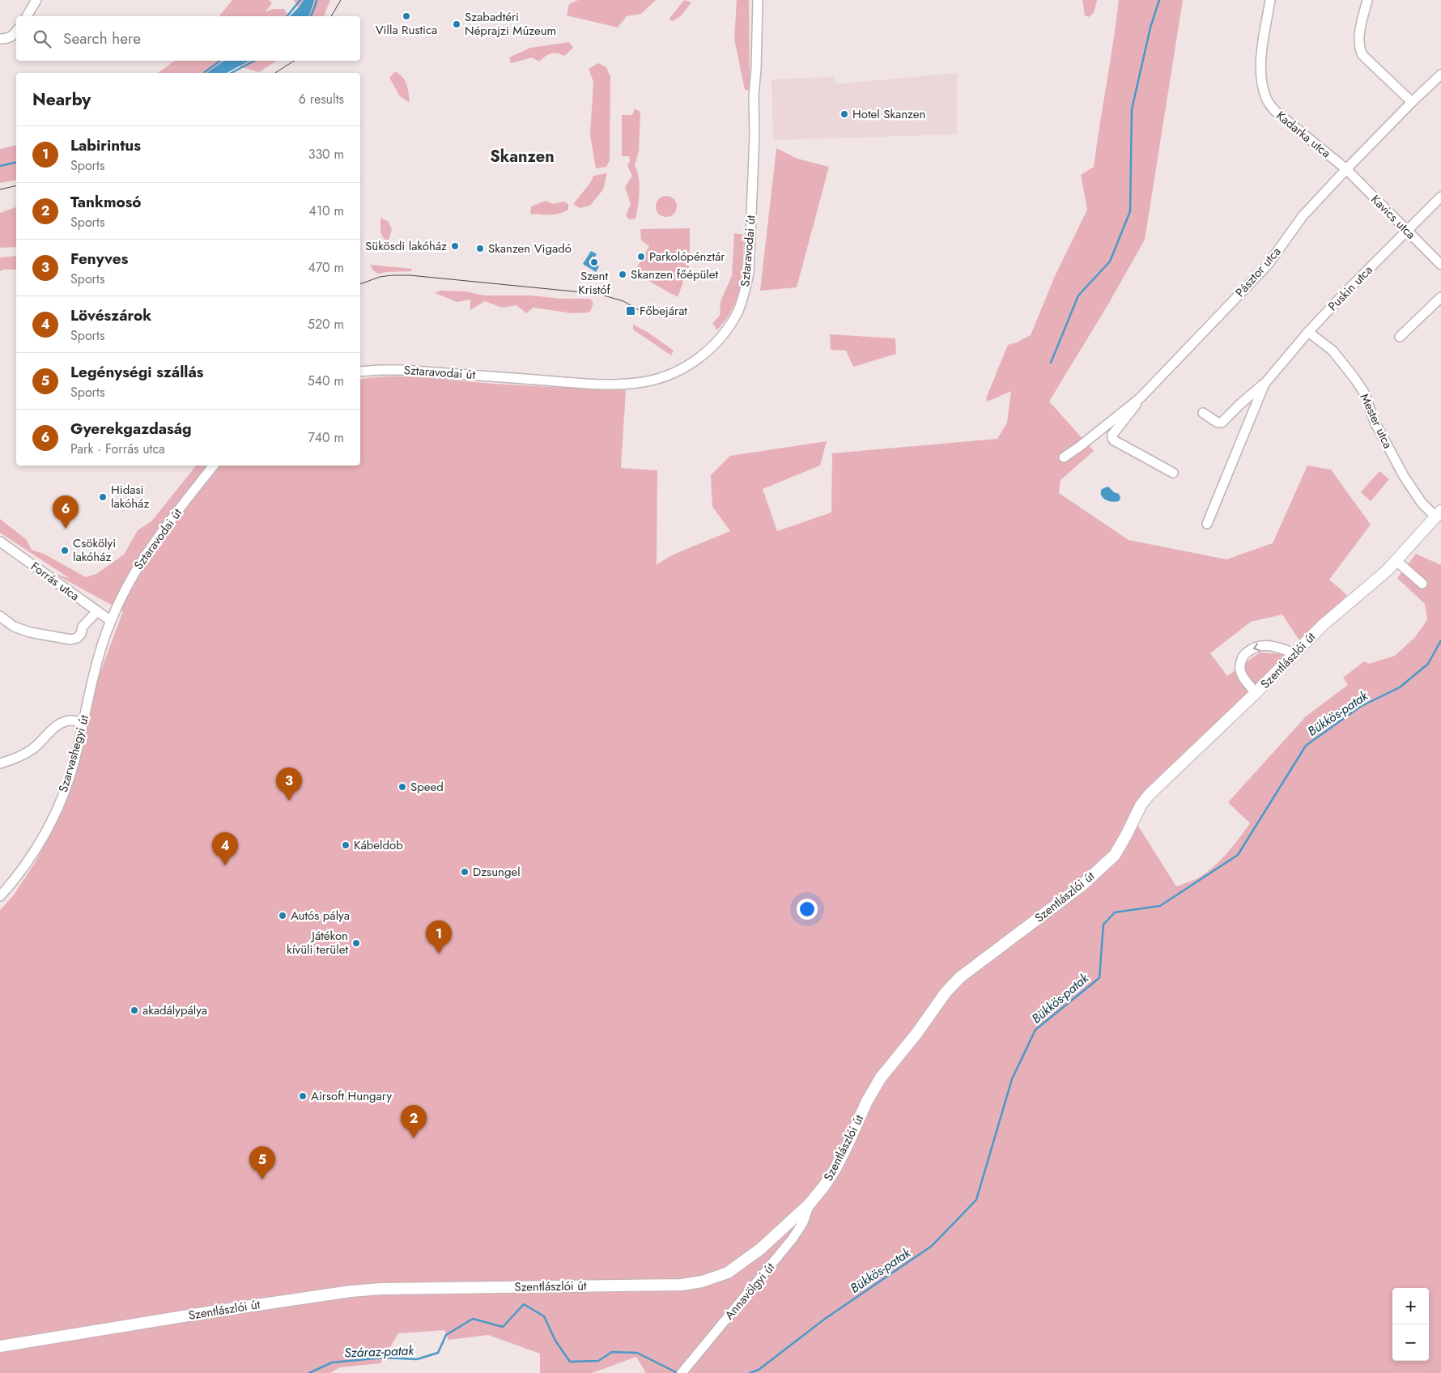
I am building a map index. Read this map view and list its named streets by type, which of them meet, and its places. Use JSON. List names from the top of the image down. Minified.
{"streets":{"main road":["Szentlászlói út"],"street":["Kadarka utca","Kavics utca","Sztaravodai út","Pásztor utca","Puskin utca","Mester utca","Forrás utca","Szarvashegyi út","Annavölgyi út"]},"crossings":[["Kadarka utca","Kavics utca"],["Kadarka utca","Pásztor utca"],["Kavics utca","Pásztor utca"],["Kavics utca","Puskin utca"],["Sztaravodai út","Forrás utca"],["Sztaravodai út","Szarvashegyi út"],["Puskin utca","Mester utca"],["Mester utca","Szentlászlói út"],["Forrás utca","Szarvashegyi út"],["Szentlászlói út","Annavölgyi út"]],"districts":["Skanzen"],"water":["Bükkös-patak","Száraz-patak"],"places":{"other":["Villa Rustica","Szabadtéri Néprajzi Múzeum","Hotel Skanzen","Sükösdi lakóház","Skanzen Vigadó","Parkolópénztár","Szent Kristóf","Skanzen főépület","Hidasi lakóház","Csökölyi lakóház","Speed","Kábeldob","Dzsungel","Autós pálya","Játékon kívüli terület","akadálypálya","Airsoft Hungary"],"transit":["Főbejárat"]},"page":{"search":"Search here","heading":["Nearby","6 results"],"list":[{"mark":"1","name":"Labirintus","note":"Sports","value":"330 m"},{"mark":"2","name":"Tankmosó","note":"Sports","value":"410 m"},{"mark":"3","name":"Fenyves","note":"Sports","value":"470 m"},{"mark":"4","name":"Lövészárok","note":"Sports","value":"520 m"},{"mark":"5","name":"Legénységi szállás","note":"Sports","value":"540 m"},{"mark":"6","name":"Gyerekgazdaság","note":"Park · Forrás utca","value":"740 m"}],"pins":["6","3","4","1","2","5"],"map_buttons":["+","−"]}}
